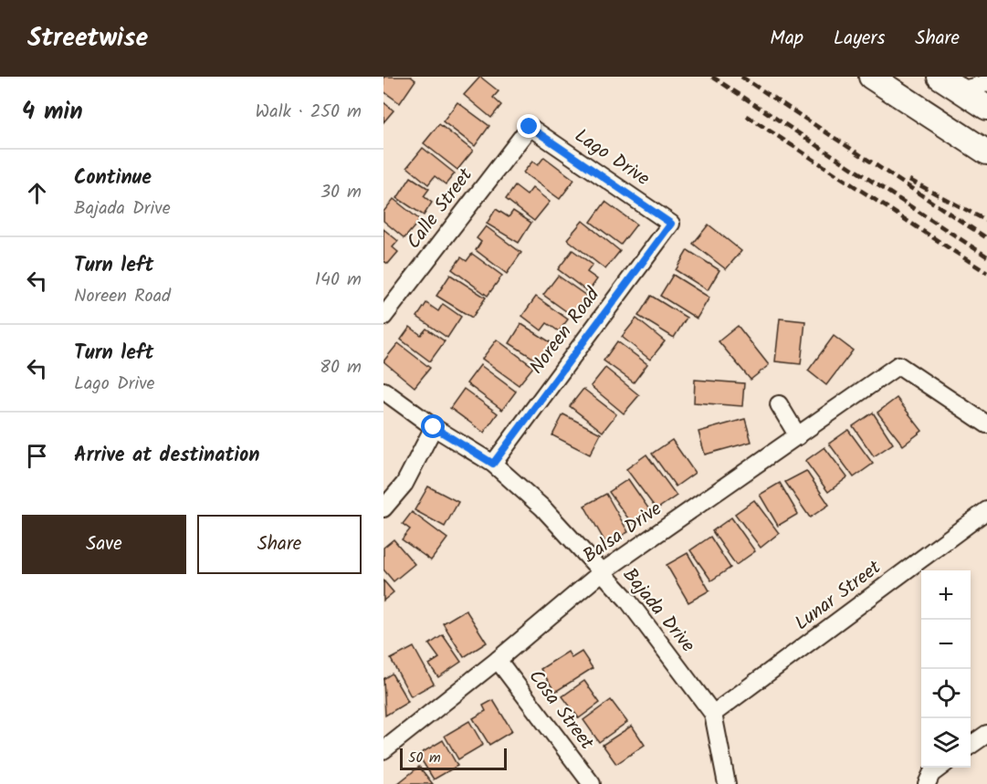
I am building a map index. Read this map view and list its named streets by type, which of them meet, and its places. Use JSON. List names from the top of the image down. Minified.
{"streets":{"street":["Lago Drive","Calle Street","Noreen Road","Balsa Drive","Lunar Street","Bajada Drive","Cosa Street"]},"crossings":[["Lago Drive","Calle Street"],["Lago Drive","Noreen Road"],["Noreen Road","Bajada Drive"],["Balsa Drive","Bajada Drive"],["Balsa Drive","Cosa Street"],["Lunar Street","Bajada Drive"]],"scale_bar":"50 m","page":{"header":"Streetwise","nav":["Map","Layers","Share"],"heading":["4 min","Walk · 250 m"],"list":[["Continue","Bajada Drive","30 m"],["Turn left","Noreen Road","140 m"],["Turn left","Lago Drive","80 m"],"Arrive at destination"],"buttons":["Save","Share"],"map_buttons":["+","−"],"scale":"50 m"}}
